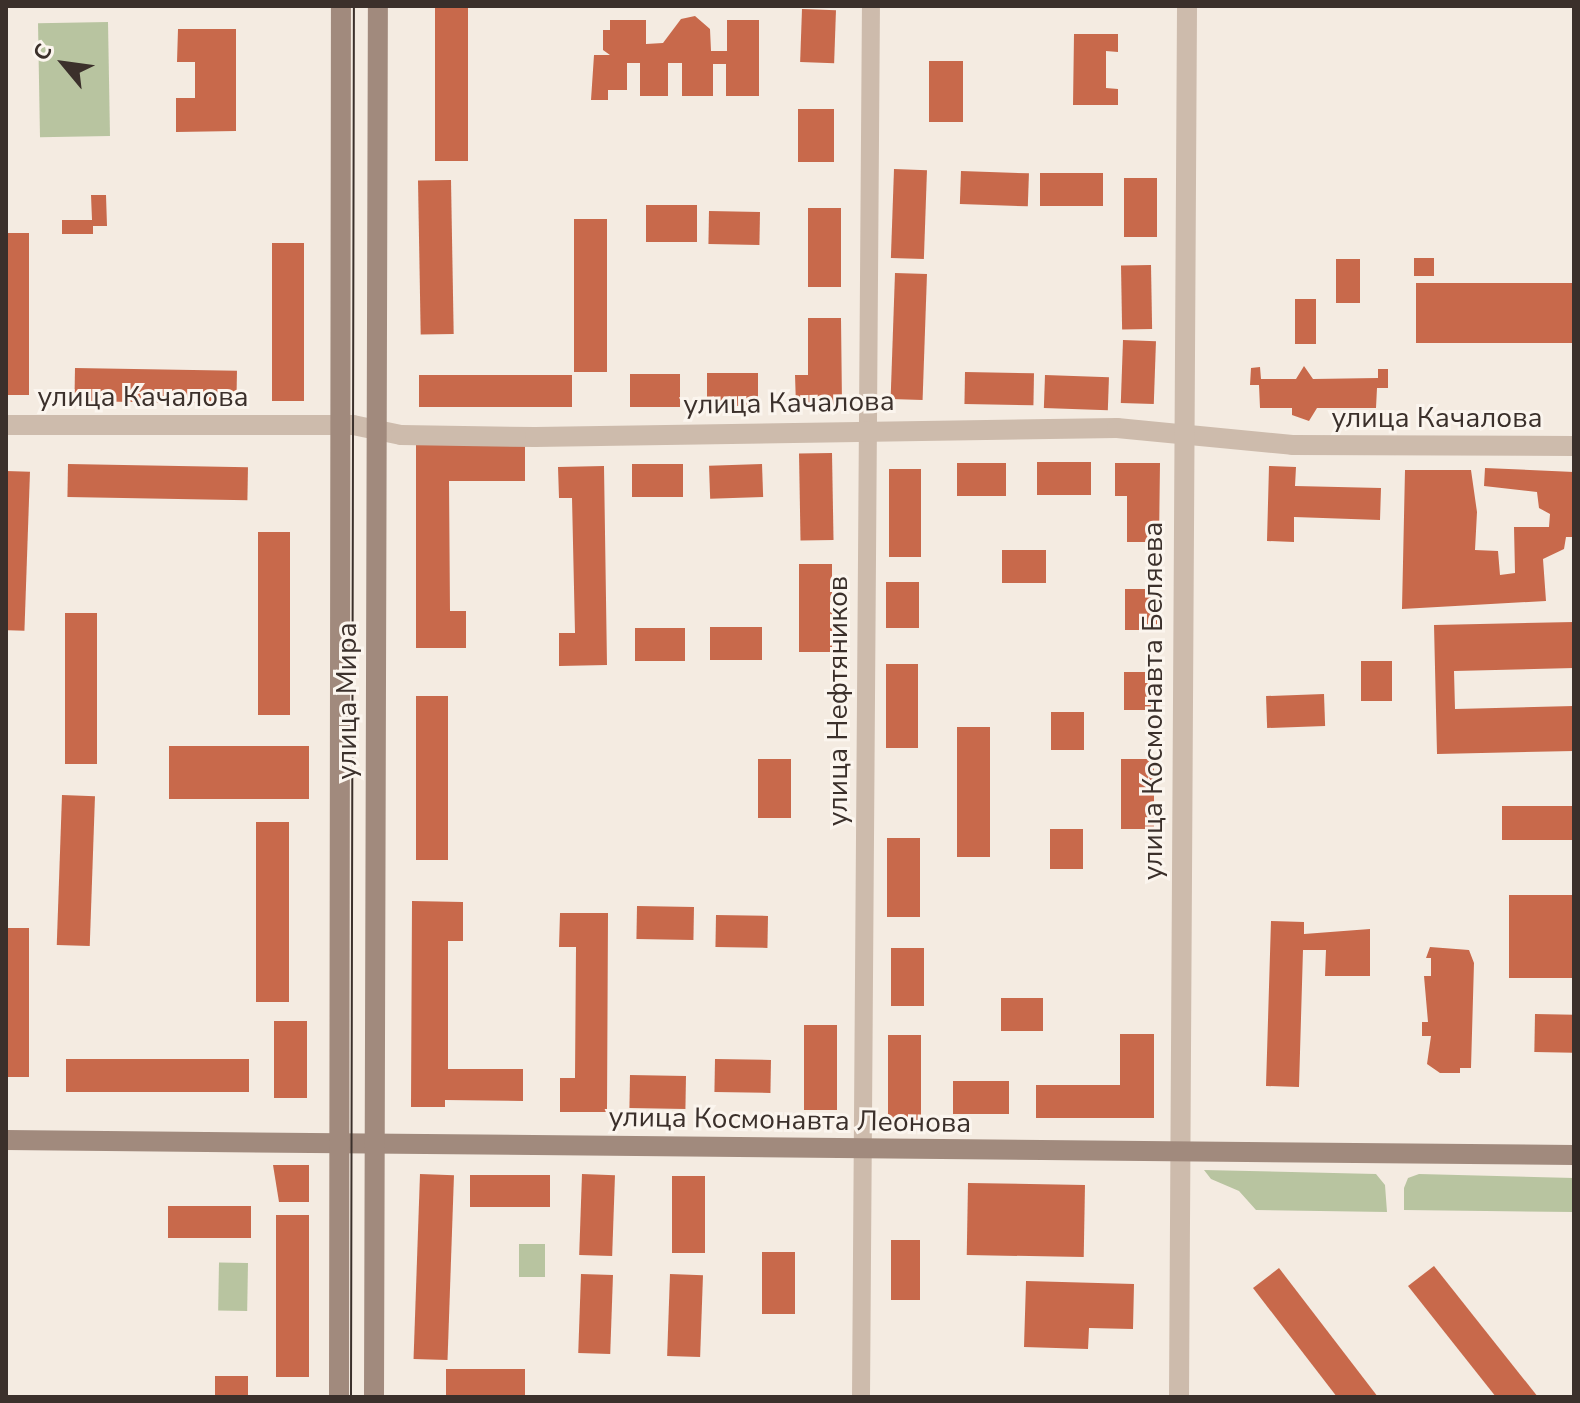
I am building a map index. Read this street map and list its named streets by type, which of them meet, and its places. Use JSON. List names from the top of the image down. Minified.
{"streets":{"main road":["улица Мира","улица Космонавта Леонова"],"street":["улица Качалова","улица Нефтяников","улица Космонавта Беляева"]},"crossings":[["улица Качалова","улица Мира"],["улица Качалова","улица Нефтяников"],["улица Качалова","улица Космонавта Беляева"],["улица Мира","улица Космонавта Леонова"],["улица Нефтяников","улица Космонавта Леонова"],["улица Космонавта Беляева","улица Космонавта Леонова"]],"north":"top left"}
